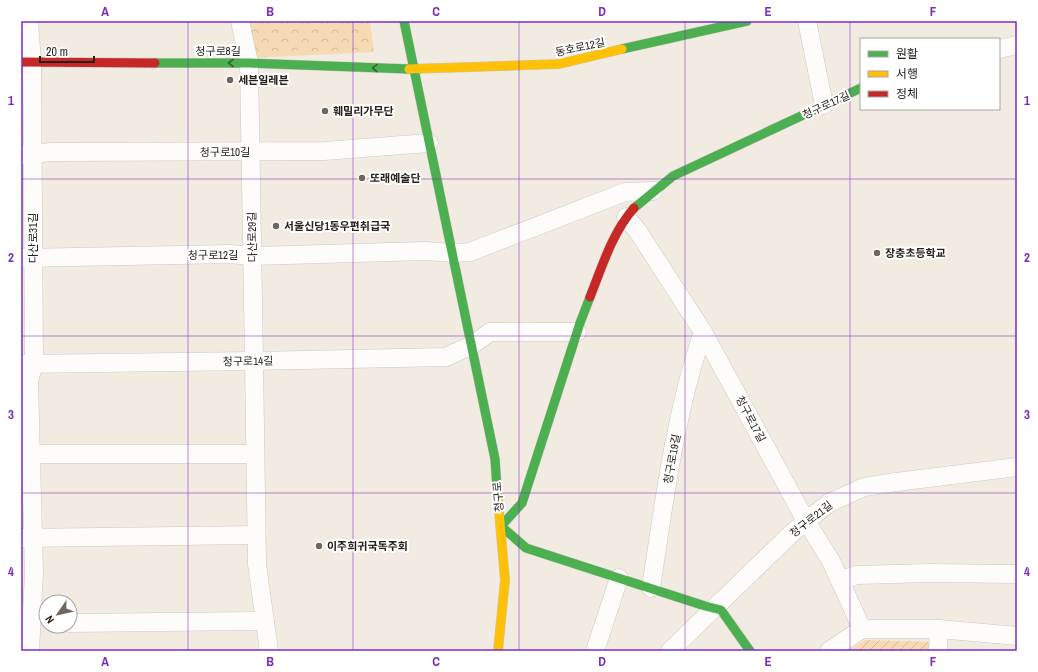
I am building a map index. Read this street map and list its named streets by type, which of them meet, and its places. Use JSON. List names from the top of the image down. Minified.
{"streets":{"street":["동호로12길","청구로8길","청구로17길","청구로10길","다산로29길","다산로31길","청구로12길","청구로14길","청구로19길","청구로","청구로21길"]},"crossings":[["동호로12길","청구로8길"],["동호로12길","청구로"],["청구로8길","다산로29길"],["청구로8길","다산로31길"],["청구로8길","청구로"],["청구로17길","청구로19길"],["청구로17길","청구로"],["청구로17길","청구로21길"],["청구로10길","다산로29길"],["청구로10길","다산로31길"],["청구로10길","청구로"],["다산로29길","청구로12길"],["다산로29길","청구로14길"],["다산로31길","청구로12길"],["다산로31길","청구로14길"],["청구로12길","청구로"],["청구로14길","청구로"]],"one_way":["청구로8길"],"places":["세븐일레븐","훼밀리가무단","또래예술단","서울신당1동우편취급국","장충초등학교","이주희귀국독주회"],"legend":["원활","서행","정체"],"scale_bar":"20 m","north":"bottom left","grid":{"columns":["A","B","C","D","E","F"],"rows":["1","2","3","4"]}}
